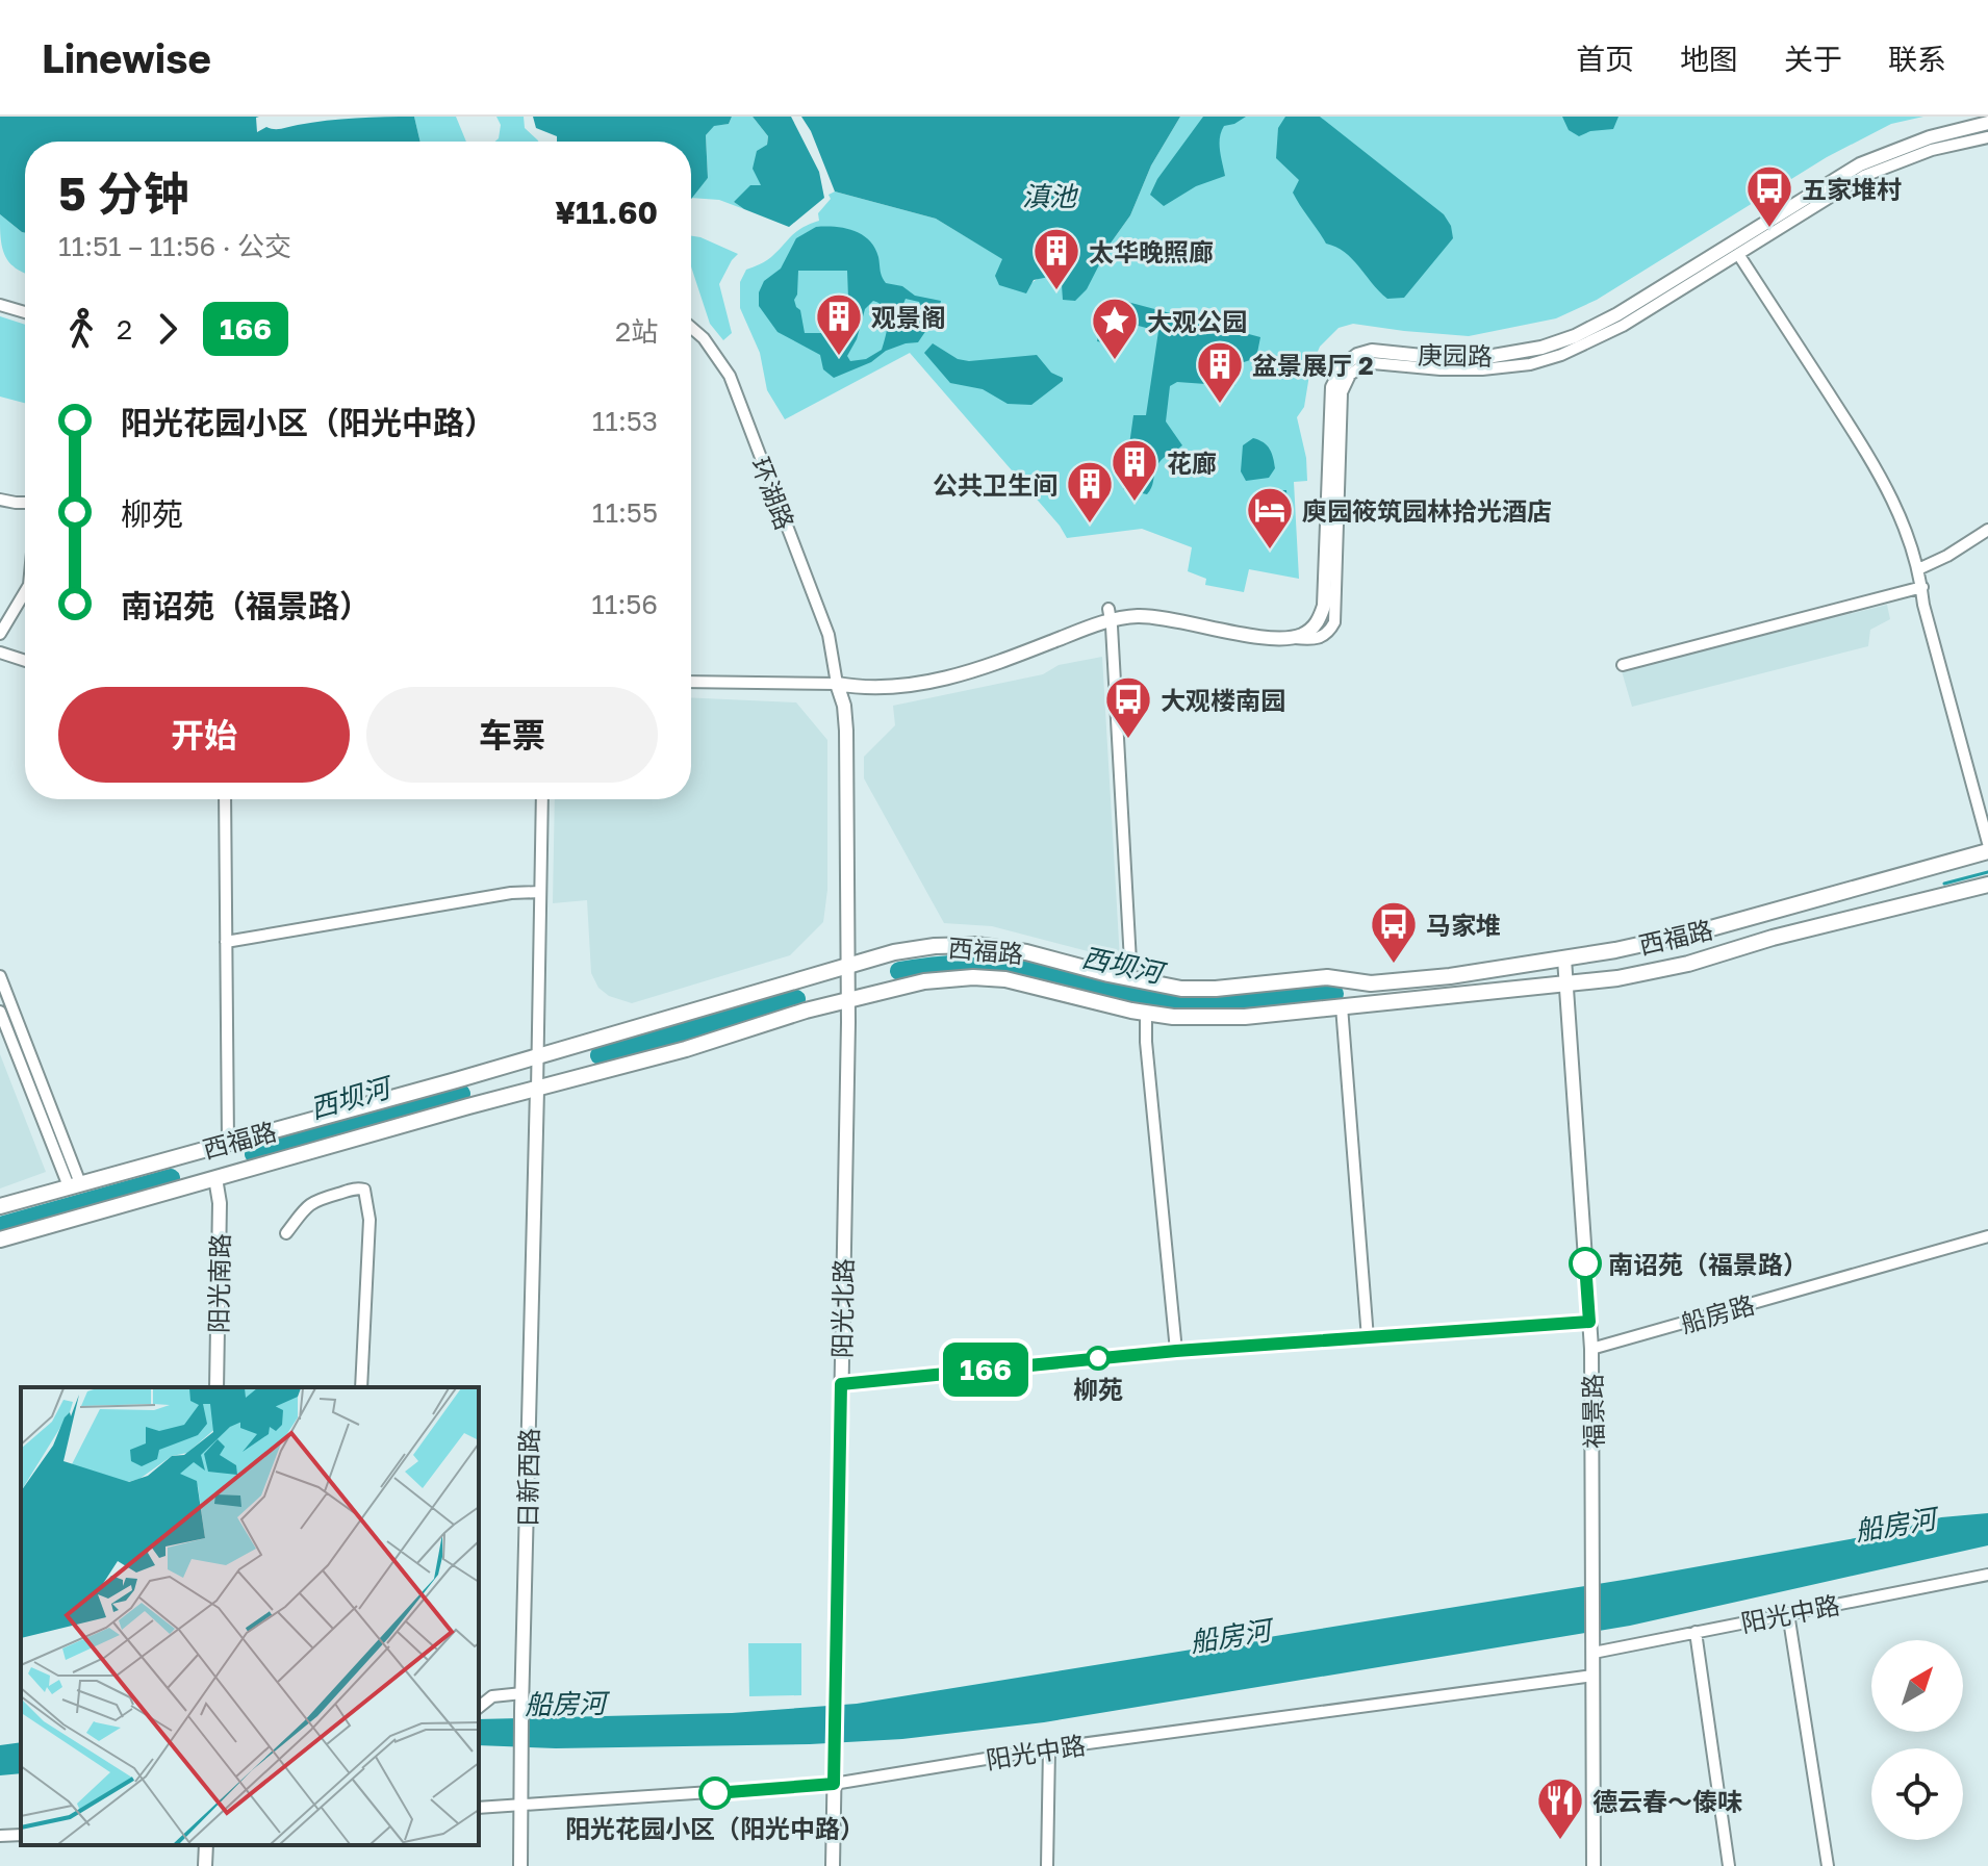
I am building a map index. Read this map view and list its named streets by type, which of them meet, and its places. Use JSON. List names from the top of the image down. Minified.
{"streets":{"main road":["西福路"],"street":["庚园路","环湖路","阳光南路","阳光北路","船房路","福景路","日新西路","阳光中路"]},"crossings":[["环湖路","阳光北路"],["西福路","阳光南路"],["西福路","阳光北路"],["西福路","福景路"],["西福路","日新西路"],["阳光北路","阳光中路"],["船房路","福景路"],["福景路","阳光中路"],["日新西路","阳光中路"]],"water":["滇池","西坝河","船房河"],"places":{"bus stop":["五家堆村","大观楼南园","马家堆"],"building":["太华晚照廊","观景阁","盆景展厅 2","花廊","公共卫生间"],"place":["大观公园"],"hotel":["庾园筱筑园林拾光酒店"],"other":["南诏苑（福景路）","柳苑","阳光花园小区（阳光中路）"],"restaurant":["德云春～傣味"]},"lines":["bus line 166"],"north":"top right","page":{"header":"Linewise","nav":["首页","地图","关于","联系"],"on_map":"166","heading":["5 分钟","11:51 – 11:56 · 公交","¥11.60"],"legs":["2","166","2站"],"list":[{"name":"阳光花园小区（阳光中路）","value":"11:53"},{"name":"柳苑","value":"11:55"},{"name":"南诏苑（福景路）","value":"11:56"}],"buttons":["开始","车票"]}}
